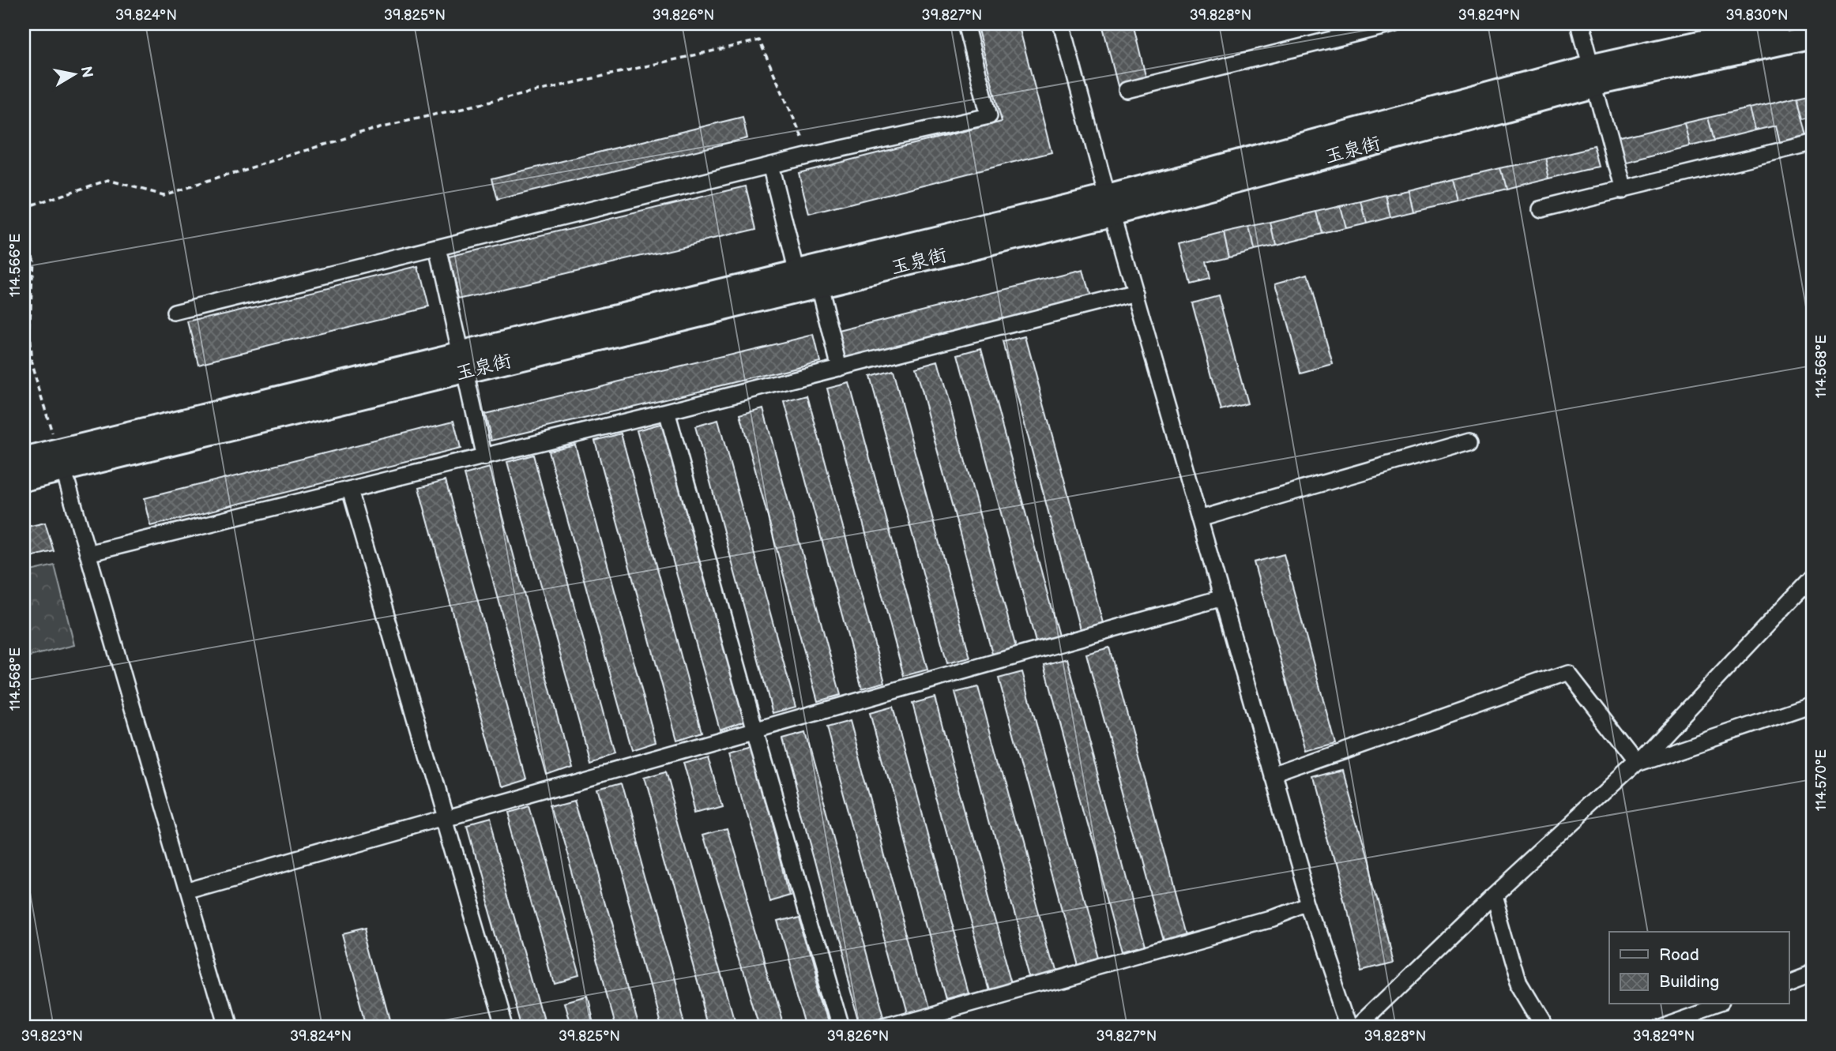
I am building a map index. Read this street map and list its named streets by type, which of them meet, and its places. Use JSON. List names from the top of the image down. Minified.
{"streets":{"main road":["玉泉街"]},"legend":["Road","Building"],"north":"right","coordinates":["39.824°N","39.825°N","39.826°N","39.827°N","39.828°N","39.829°N","39.830°N","114.566°E","114.568°E","114.570°E","39.823°N"]}
